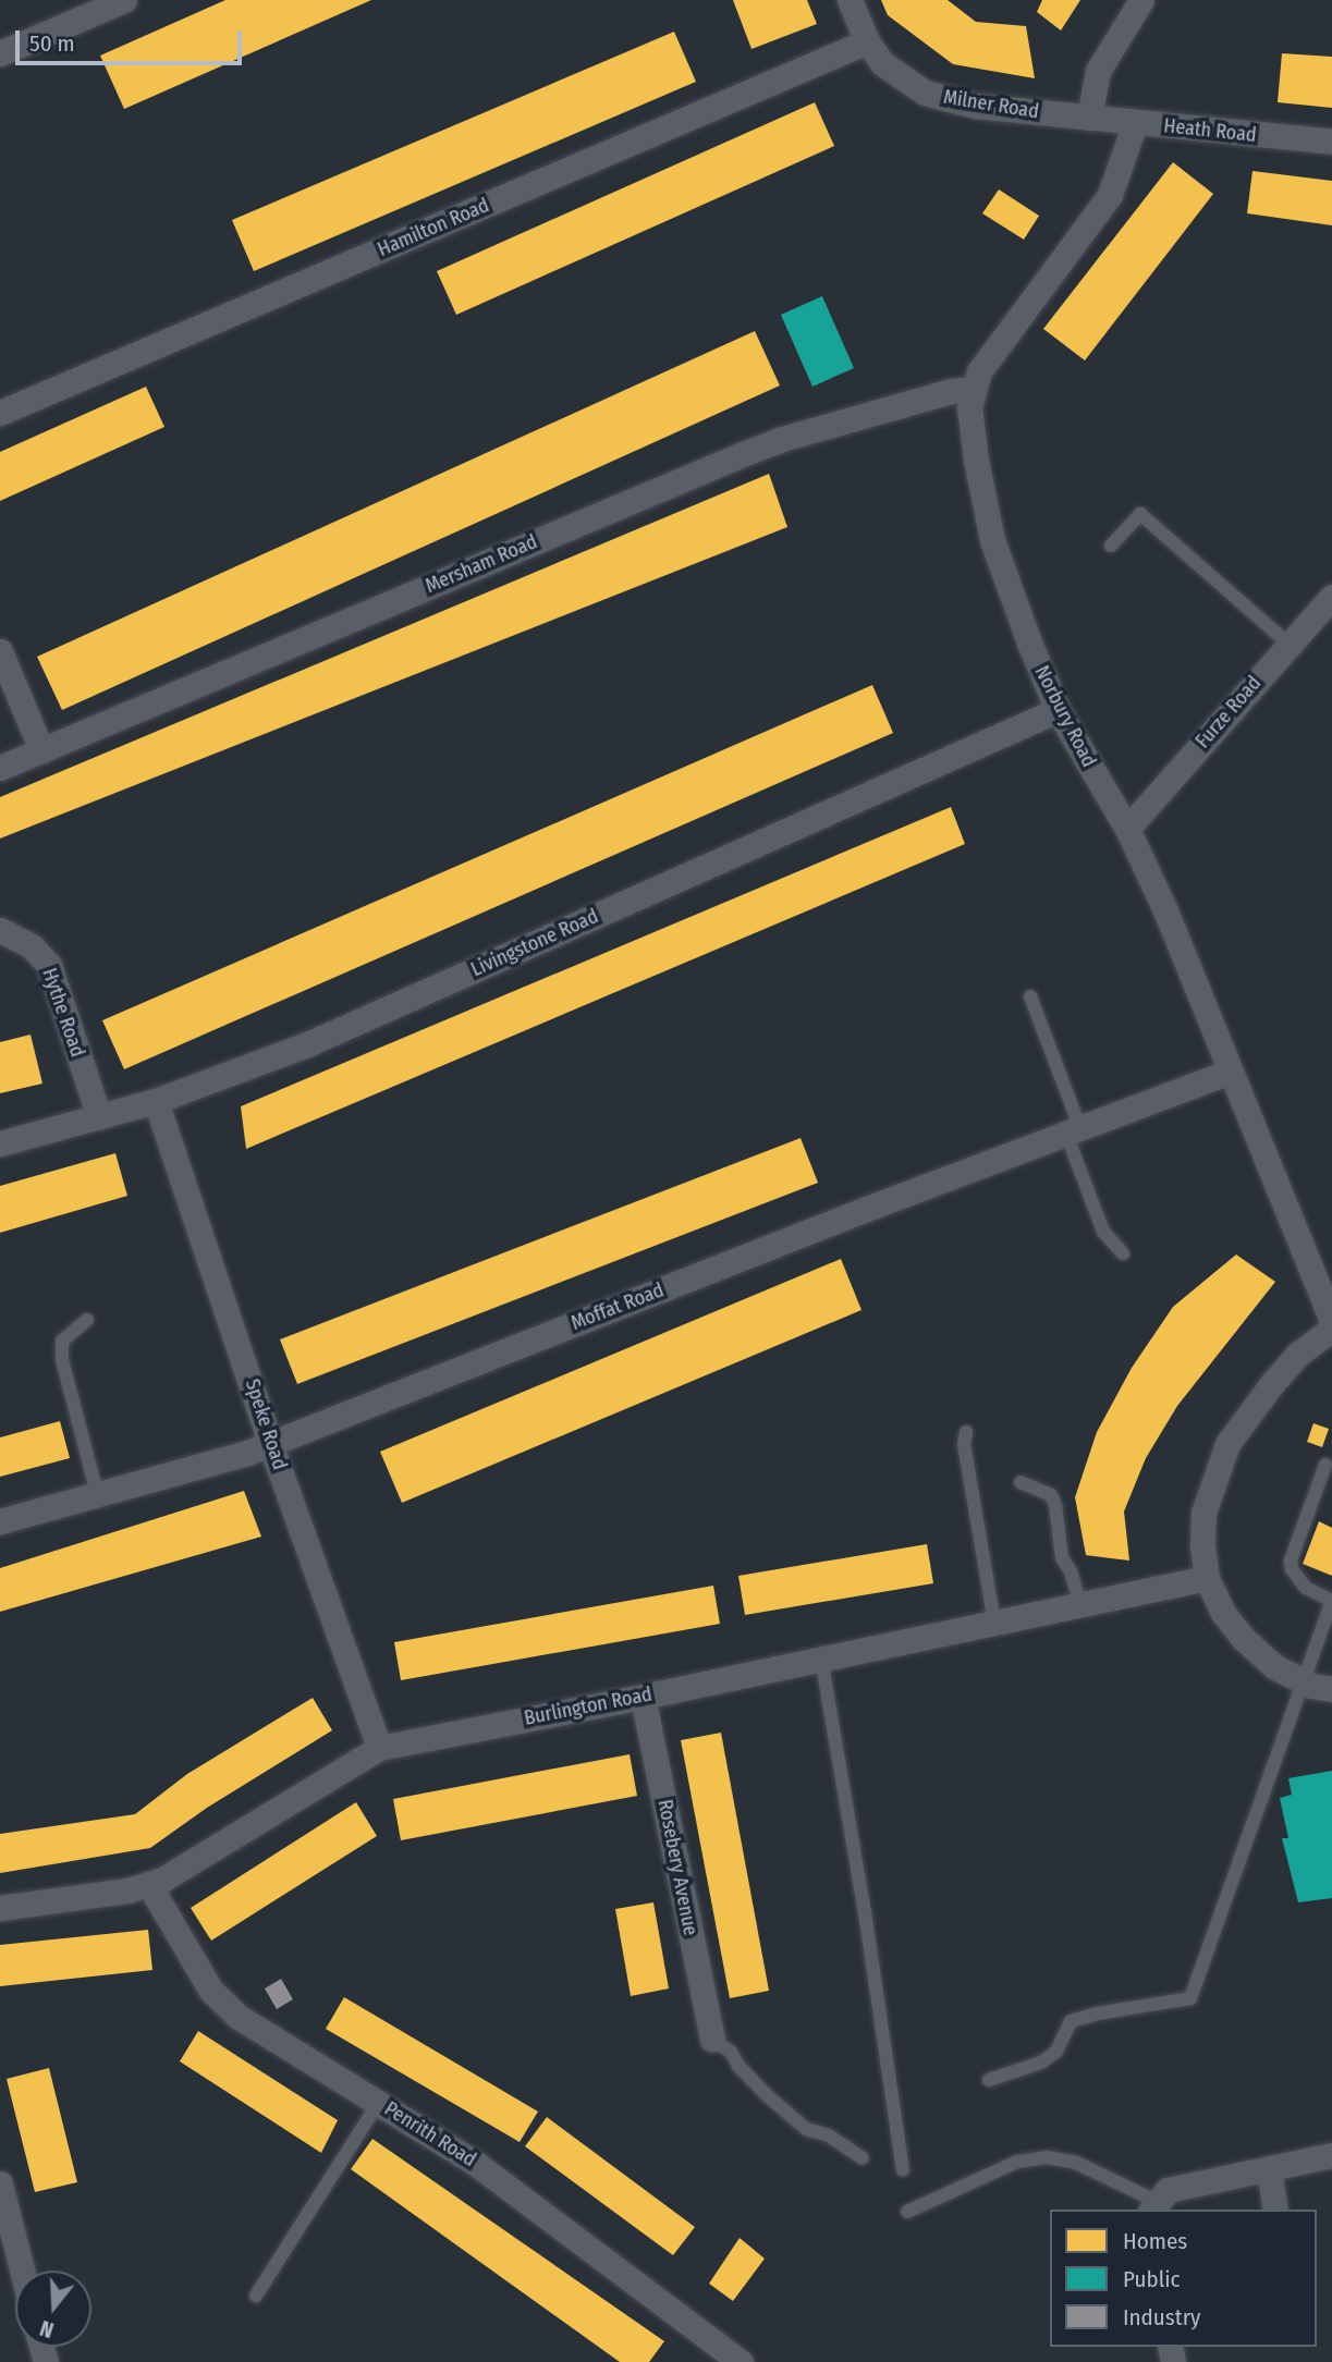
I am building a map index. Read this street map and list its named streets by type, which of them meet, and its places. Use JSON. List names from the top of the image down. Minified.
{"streets":{"street":["Milner Road","Heath Road","Hamilton Road","Mersham Road","Furze Road","Norbury Road","Livingstone Road","Hythe Road","Moffat Road","Speke Road","Burlington Road","Rosebery Avenue","Penrith Road"]},"crossings":[["Milner Road","Heath Road"],["Milner Road","Hamilton Road"],["Heath Road","Norbury Road"],["Mersham Road","Norbury Road"],["Furze Road","Norbury Road"],["Norbury Road","Livingstone Road"],["Norbury Road","Moffat Road"],["Livingstone Road","Hythe Road"],["Livingstone Road","Speke Road"],["Moffat Road","Speke Road"],["Speke Road","Burlington Road"],["Burlington Road","Rosebery Avenue"],["Burlington Road","Penrith Road"]],"legend":["Homes","Public","Industry"],"scale_bar":"50 m","north":"bottom"}
